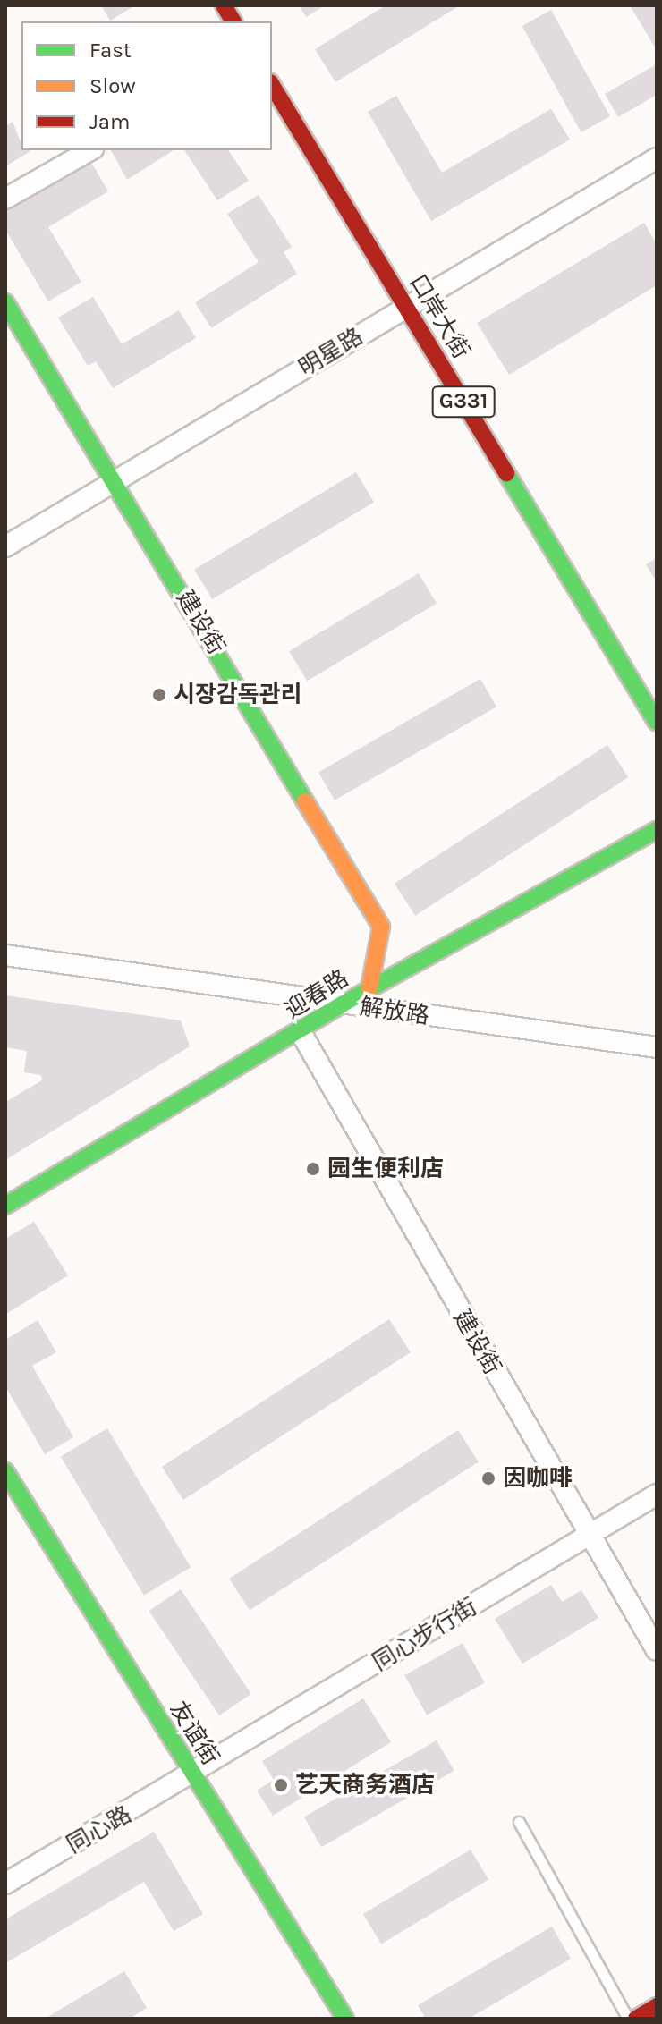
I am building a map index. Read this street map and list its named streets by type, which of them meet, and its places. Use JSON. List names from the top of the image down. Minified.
{"streets":{"main road":["口岸大街","G331","建设街","迎春路","友谊街"],"street":["明星路","解放路","同心步行街","同心路"]},"crossings":[["口岸大街","明星路"],["明星路","建设街"],["建设街","迎春路"],["建设街","同心步行街"],["迎春路","解放路"],["同心步行街","友谊街"],["同心步行街","同心路"],["友谊街","同心路"]],"places":["시장감독관리","园生便利店","因咖啡","艺天商务酒店"],"legend":["Fast","Slow","Jam"]}
